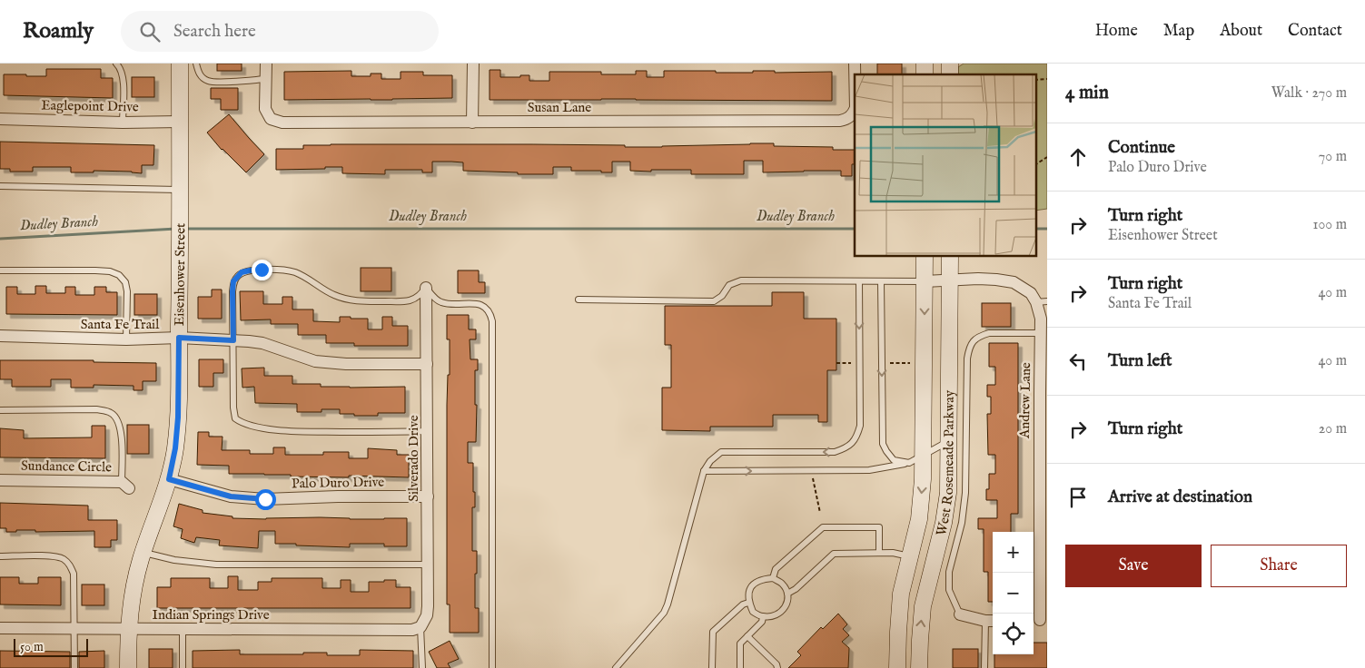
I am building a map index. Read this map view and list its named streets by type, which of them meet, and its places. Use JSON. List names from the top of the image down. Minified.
{"streets":{"main road":["Eisenhower Street","West Rosemeade Parkway"],"street":["Eaglepoint Drive","Susan Lane","Santa Fe Trail","Andrew Lane","Silverado Drive","Sundance Circle","Palo Duro Drive","Indian Springs Drive"]},"crossings":[["Eaglepoint Drive","Eisenhower Street"],["Eisenhower Street","Santa Fe Trail"],["Eisenhower Street","Palo Duro Drive"],["Eisenhower Street","Indian Springs Drive"],["Santa Fe Trail","Silverado Drive"],["Andrew Lane","West Rosemeade Parkway"],["Silverado Drive","Palo Duro Drive"],["Silverado Drive","Indian Springs Drive"]],"water":["Dudley Branch"],"scale_bar":"50 m","page":{"header":"Roamly","search":"Search here","nav":["Home","Map","About","Contact"],"heading":["4 min","Walk · 270 m"],"list":[["Continue","Palo Duro Drive","70 m"],["Turn right","Eisenhower Street","100 m"],["Turn right","Santa Fe Trail","40 m"],["Turn left","40 m"],["Turn right","20 m"],"Arrive at destination"],"buttons":["Save","Share"],"map_buttons":["+","−"],"scale":"50 m"}}
